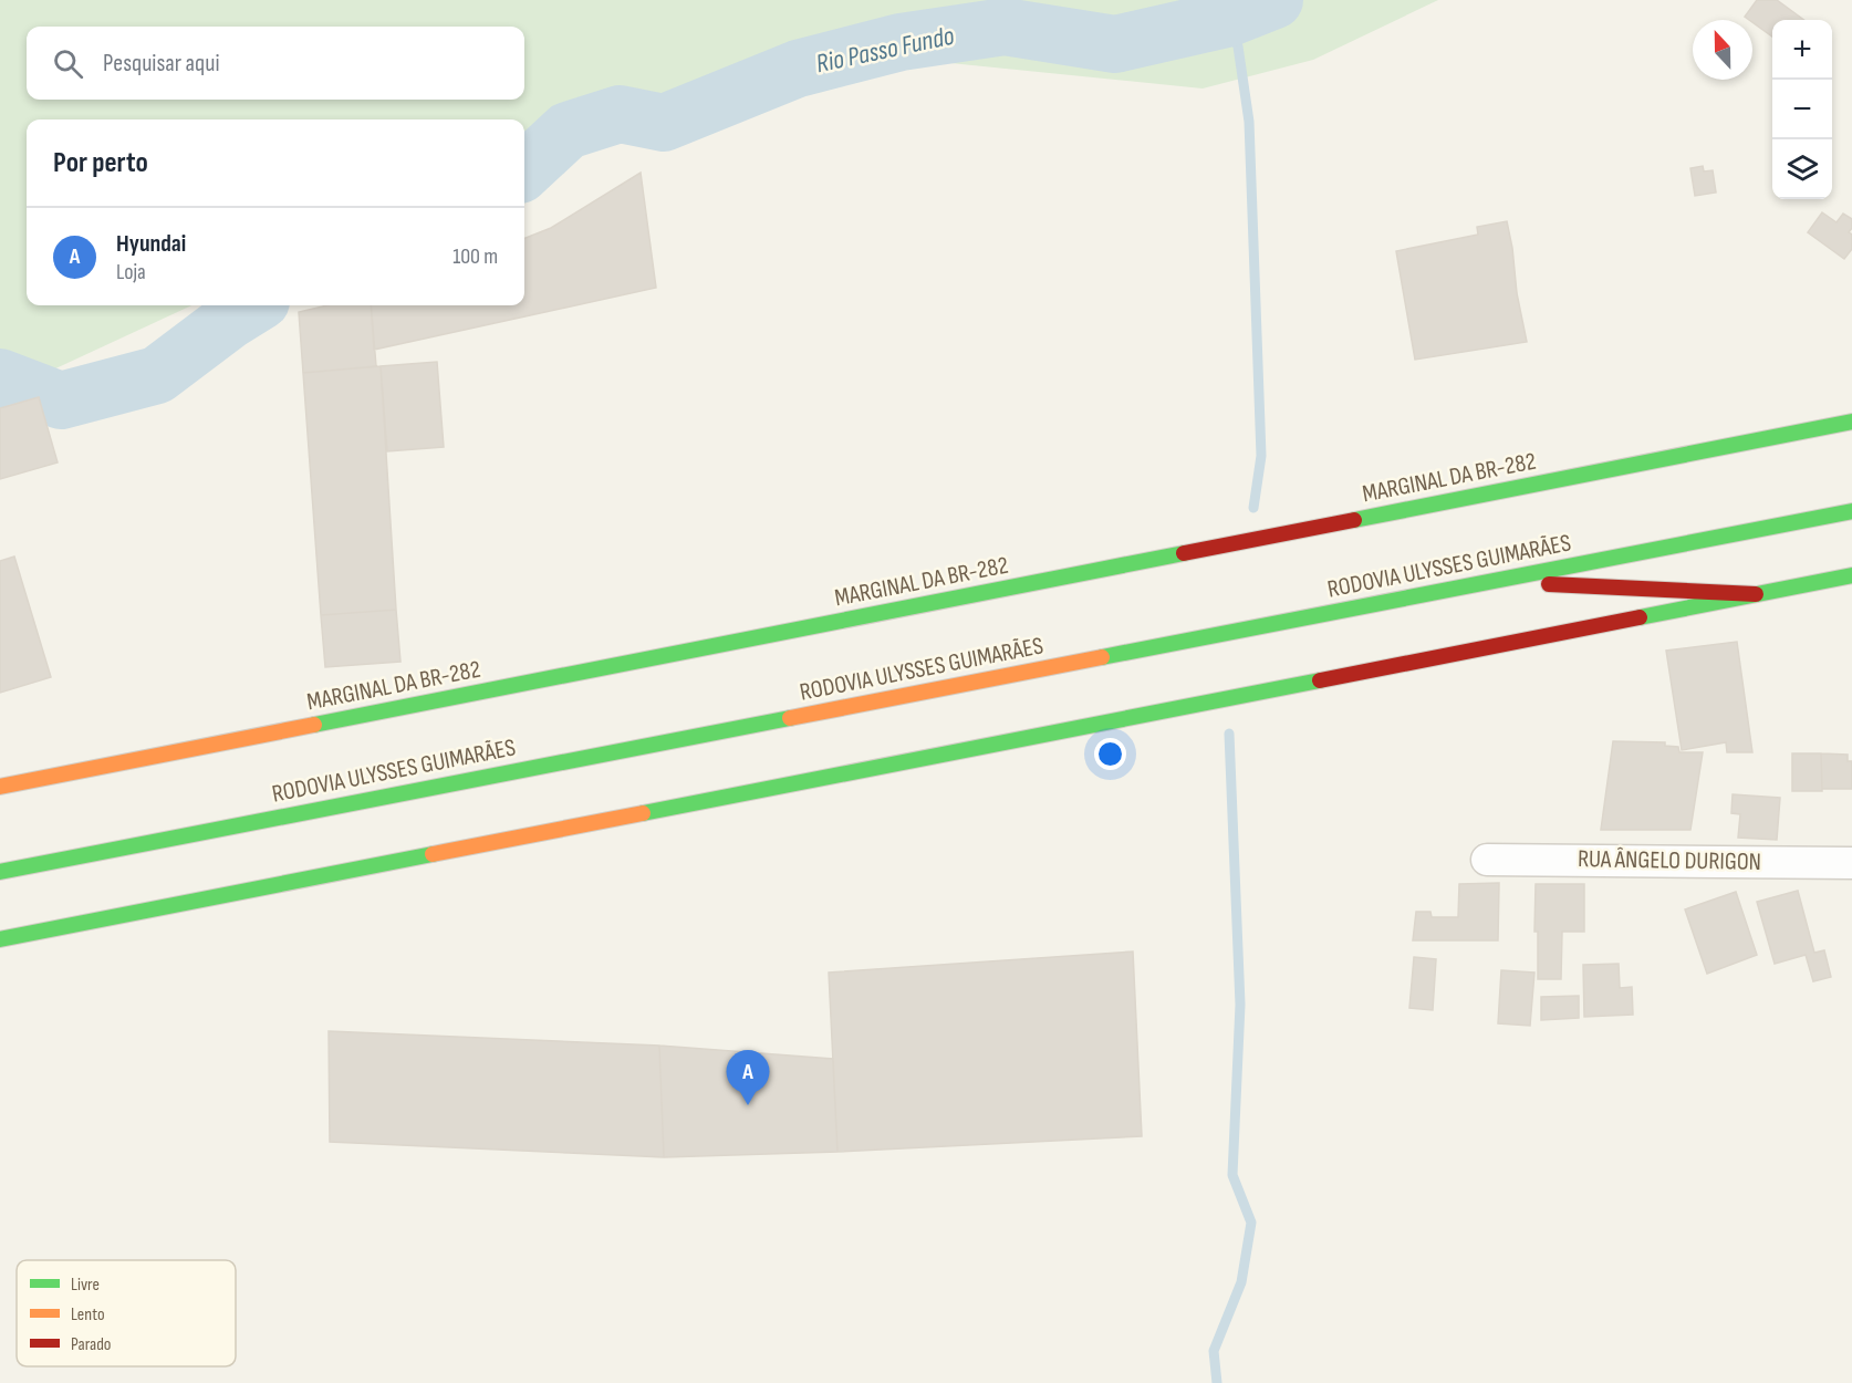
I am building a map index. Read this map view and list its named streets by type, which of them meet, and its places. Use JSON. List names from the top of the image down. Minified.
{"streets":{"main road":["MARGINAL DA BR-282","RODOVIA ULYSSES GUIMARÃES"],"street":["RUA ÂNGELO DURIGON"]},"water":["Rio Passo Fundo"],"legend":["Livre","Lento","Parado"],"north":"top","page":{"map_buttons":["+","−"],"search":"Pesquisar aqui","heading":"Por perto","list":[{"mark":"A","name":"Hyundai","note":"Loja","value":"100 m"}],"pins":"A"}}
